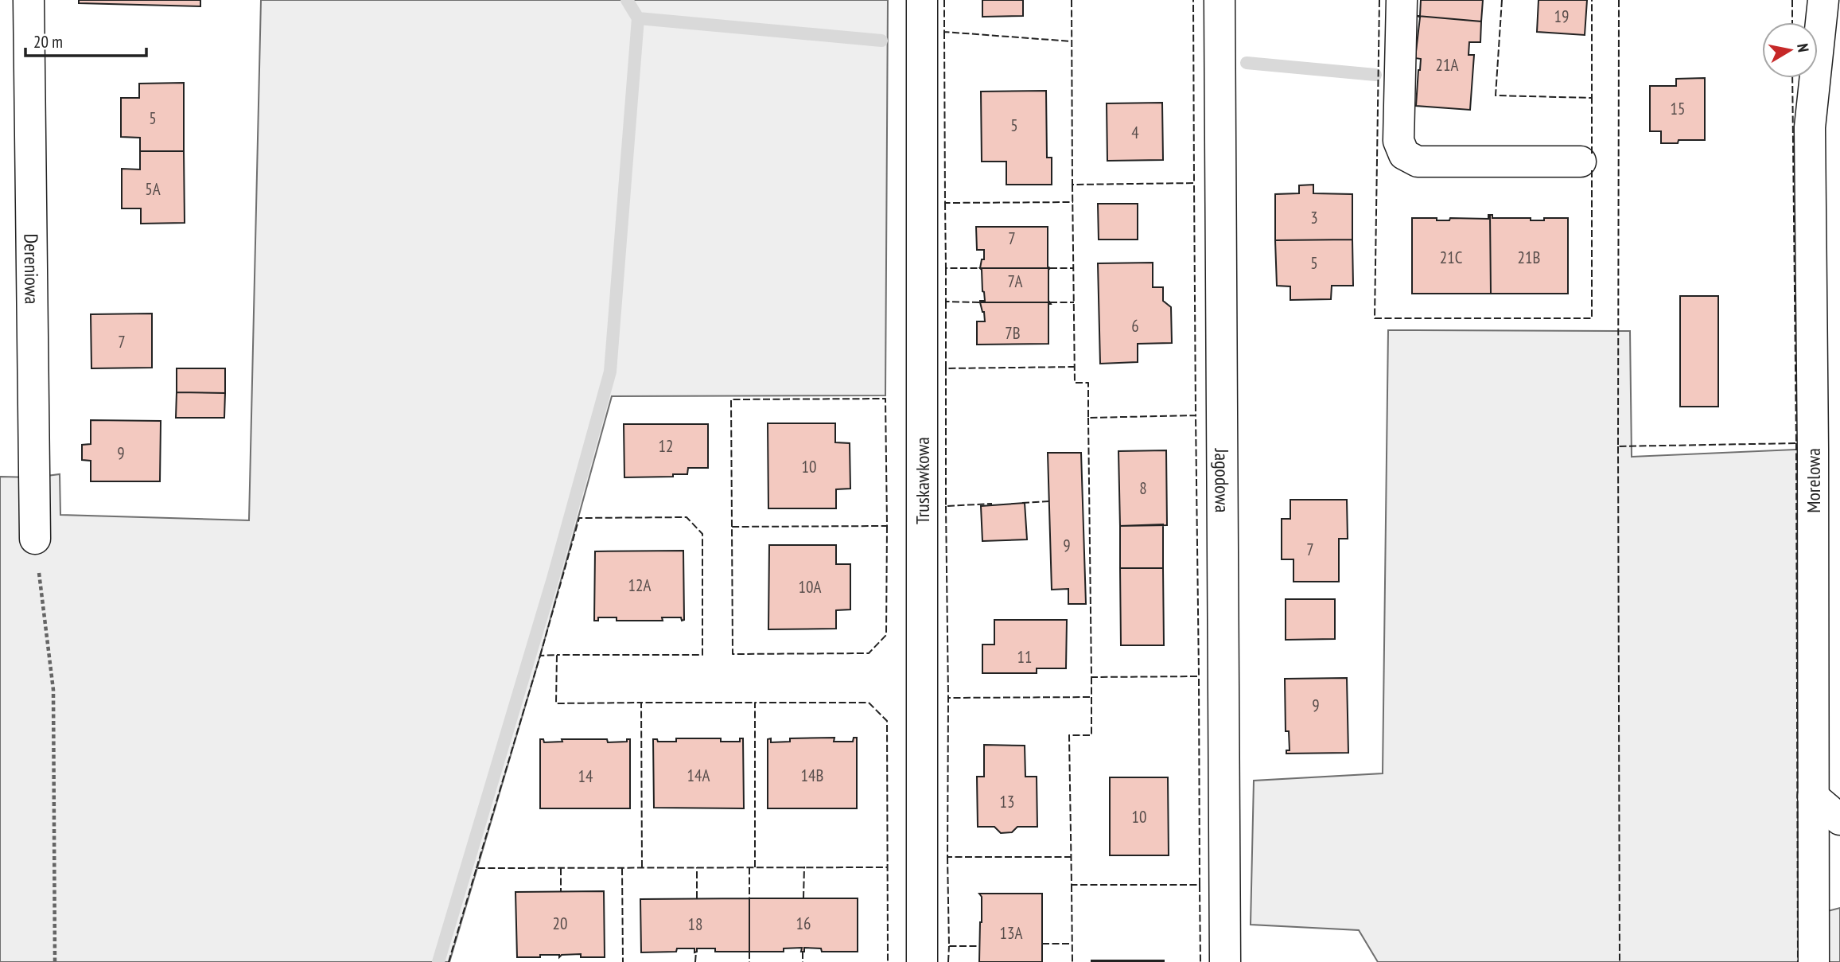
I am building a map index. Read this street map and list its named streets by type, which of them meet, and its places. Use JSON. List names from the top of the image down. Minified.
{"streets":{"street":["Dereniowa","Truskawkowa","Jagodowa","Morelowa"]},"house_numbers":["19","21A","15","5","5","4","5A","3","7","21C","21B","5","7A","6","7B","7","12","9","10","8","9","7","12A","10A","11","9","14A","14B","14","13","10","20","16","18","13A"],"scale_bar":"20 m","north":"right"}
